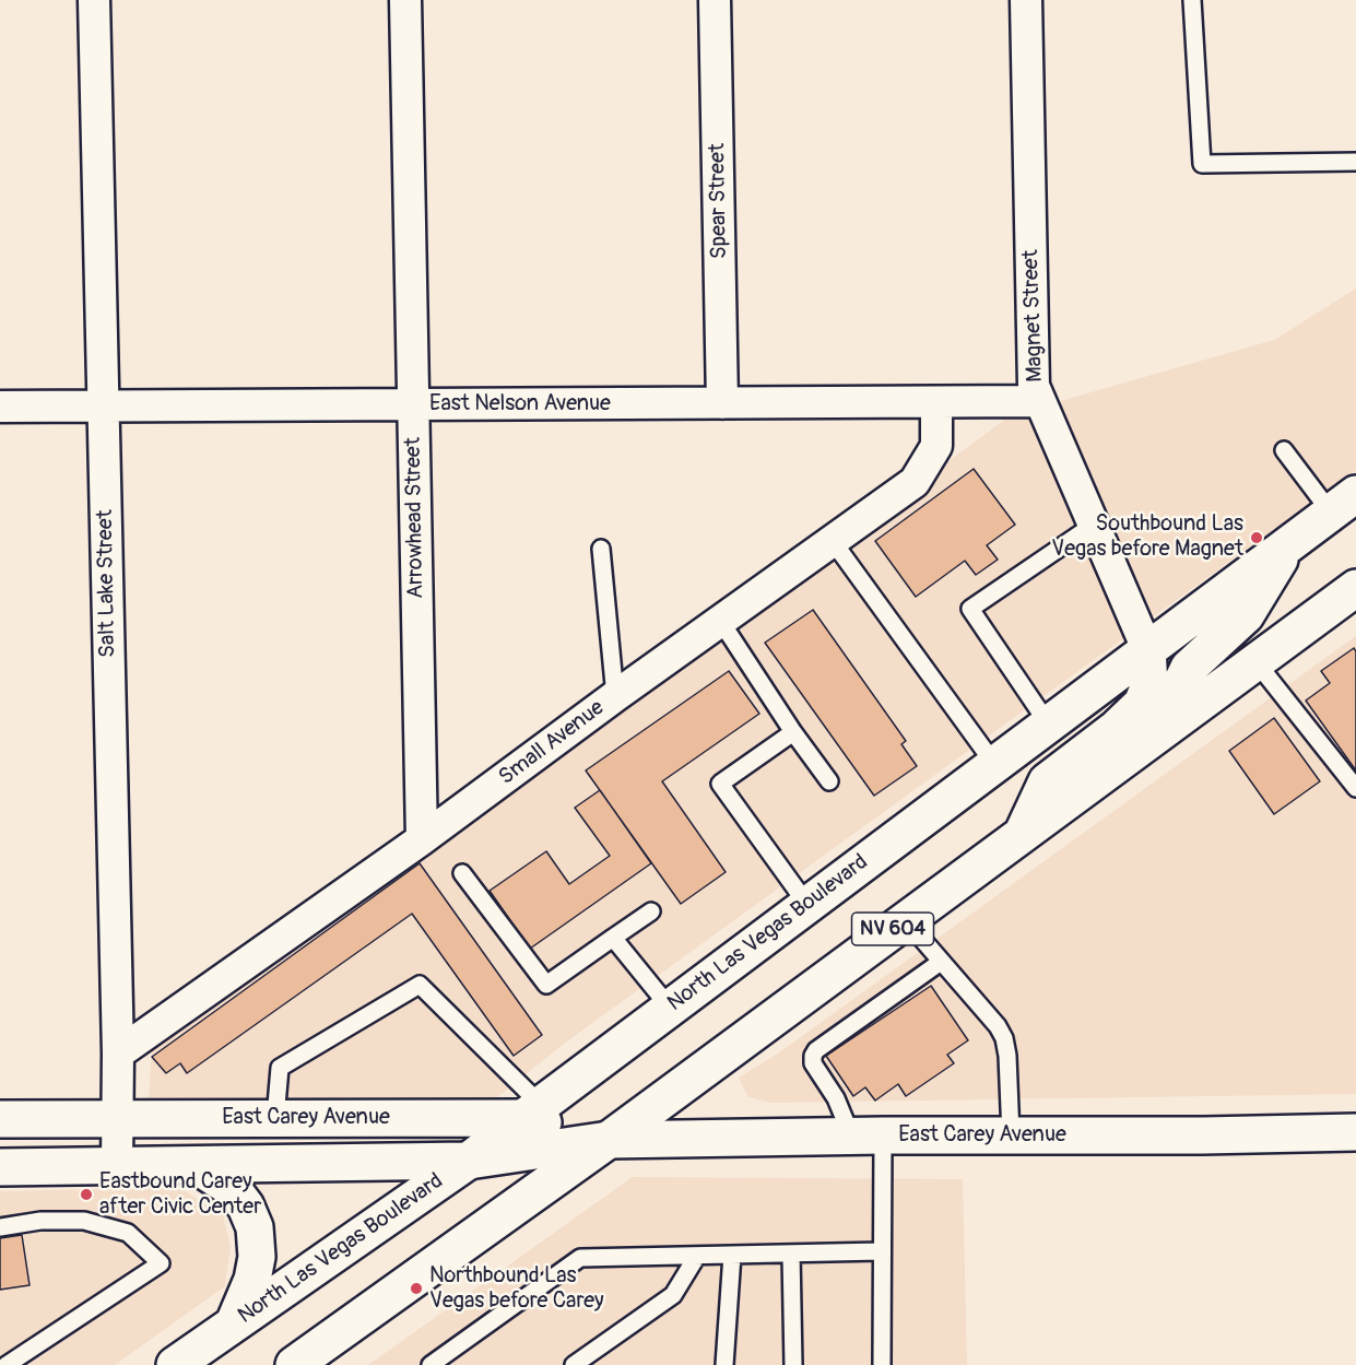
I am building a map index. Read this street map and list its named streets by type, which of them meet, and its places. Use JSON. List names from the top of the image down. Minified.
{"streets":{"main road":["NV 604","North Las Vegas Boulevard","East Carey Avenue"],"street":["Spear Street","Magnet Street","East Nelson Avenue","Arrowhead Street","Salt Lake Street","Small Avenue"]},"crossings":[["Spear Street","East Nelson Avenue"],["Magnet Street","East Nelson Avenue"],["Magnet Street","North Las Vegas Boulevard"],["East Nelson Avenue","Arrowhead Street"],["East Nelson Avenue","Salt Lake Street"],["East Nelson Avenue","Small Avenue"],["Arrowhead Street","Small Avenue"],["Salt Lake Street","Small Avenue"],["Salt Lake Street","East Carey Avenue"],["NV 604","East Carey Avenue"],["North Las Vegas Boulevard","East Carey Avenue"]],"places":["Southbound Las Vegas before Magnet","Eastbound Carey after Civic Center","Northbound Las Vegas before Carey"]}
